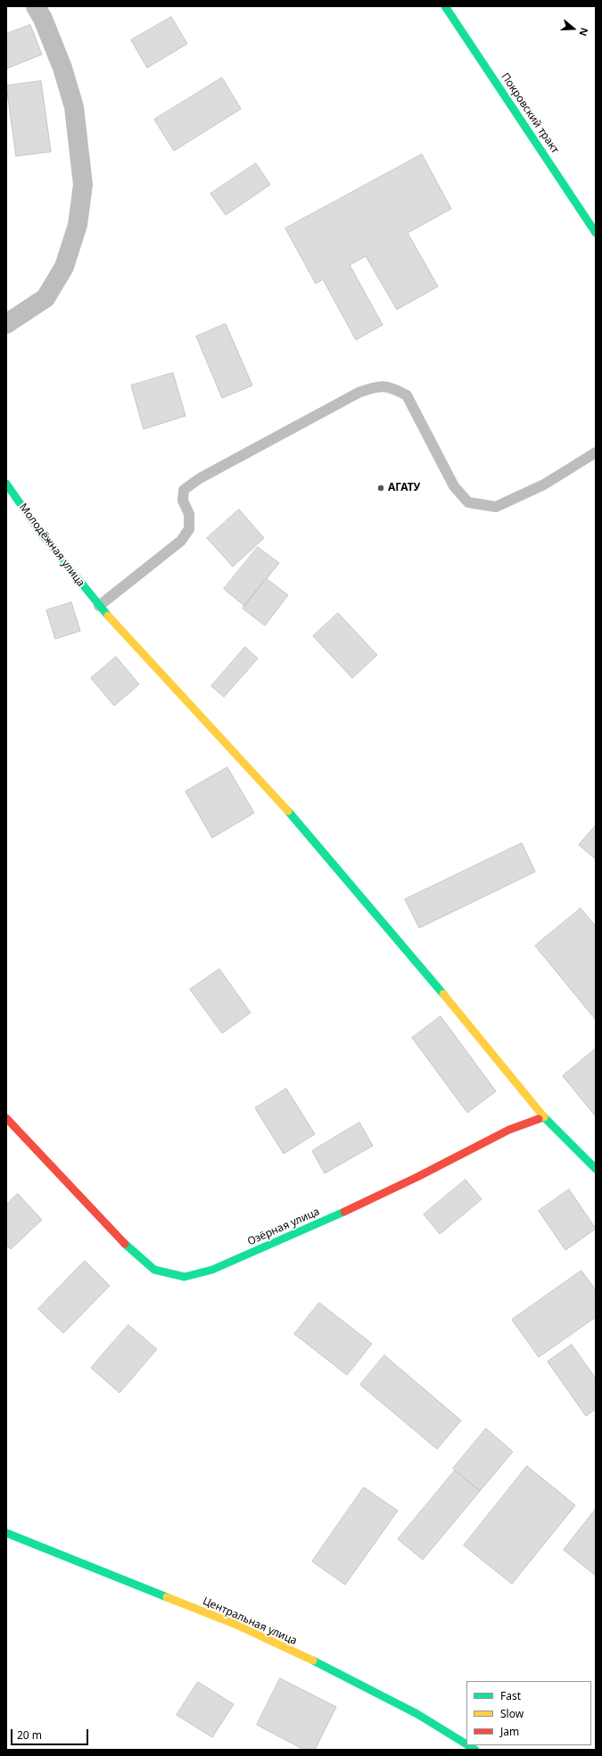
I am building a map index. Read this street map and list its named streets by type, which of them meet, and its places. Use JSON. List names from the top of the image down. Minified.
{"streets":{"street":["Покровский тракт","Молодёжная улица","Озёрная улица","Центральная улица"]},"crossings":[["Молодёжная улица","Озёрная улица"]],"places":["АГАТУ"],"legend":["Fast","Slow","Jam"],"scale_bar":"20 m","north":"right"}
